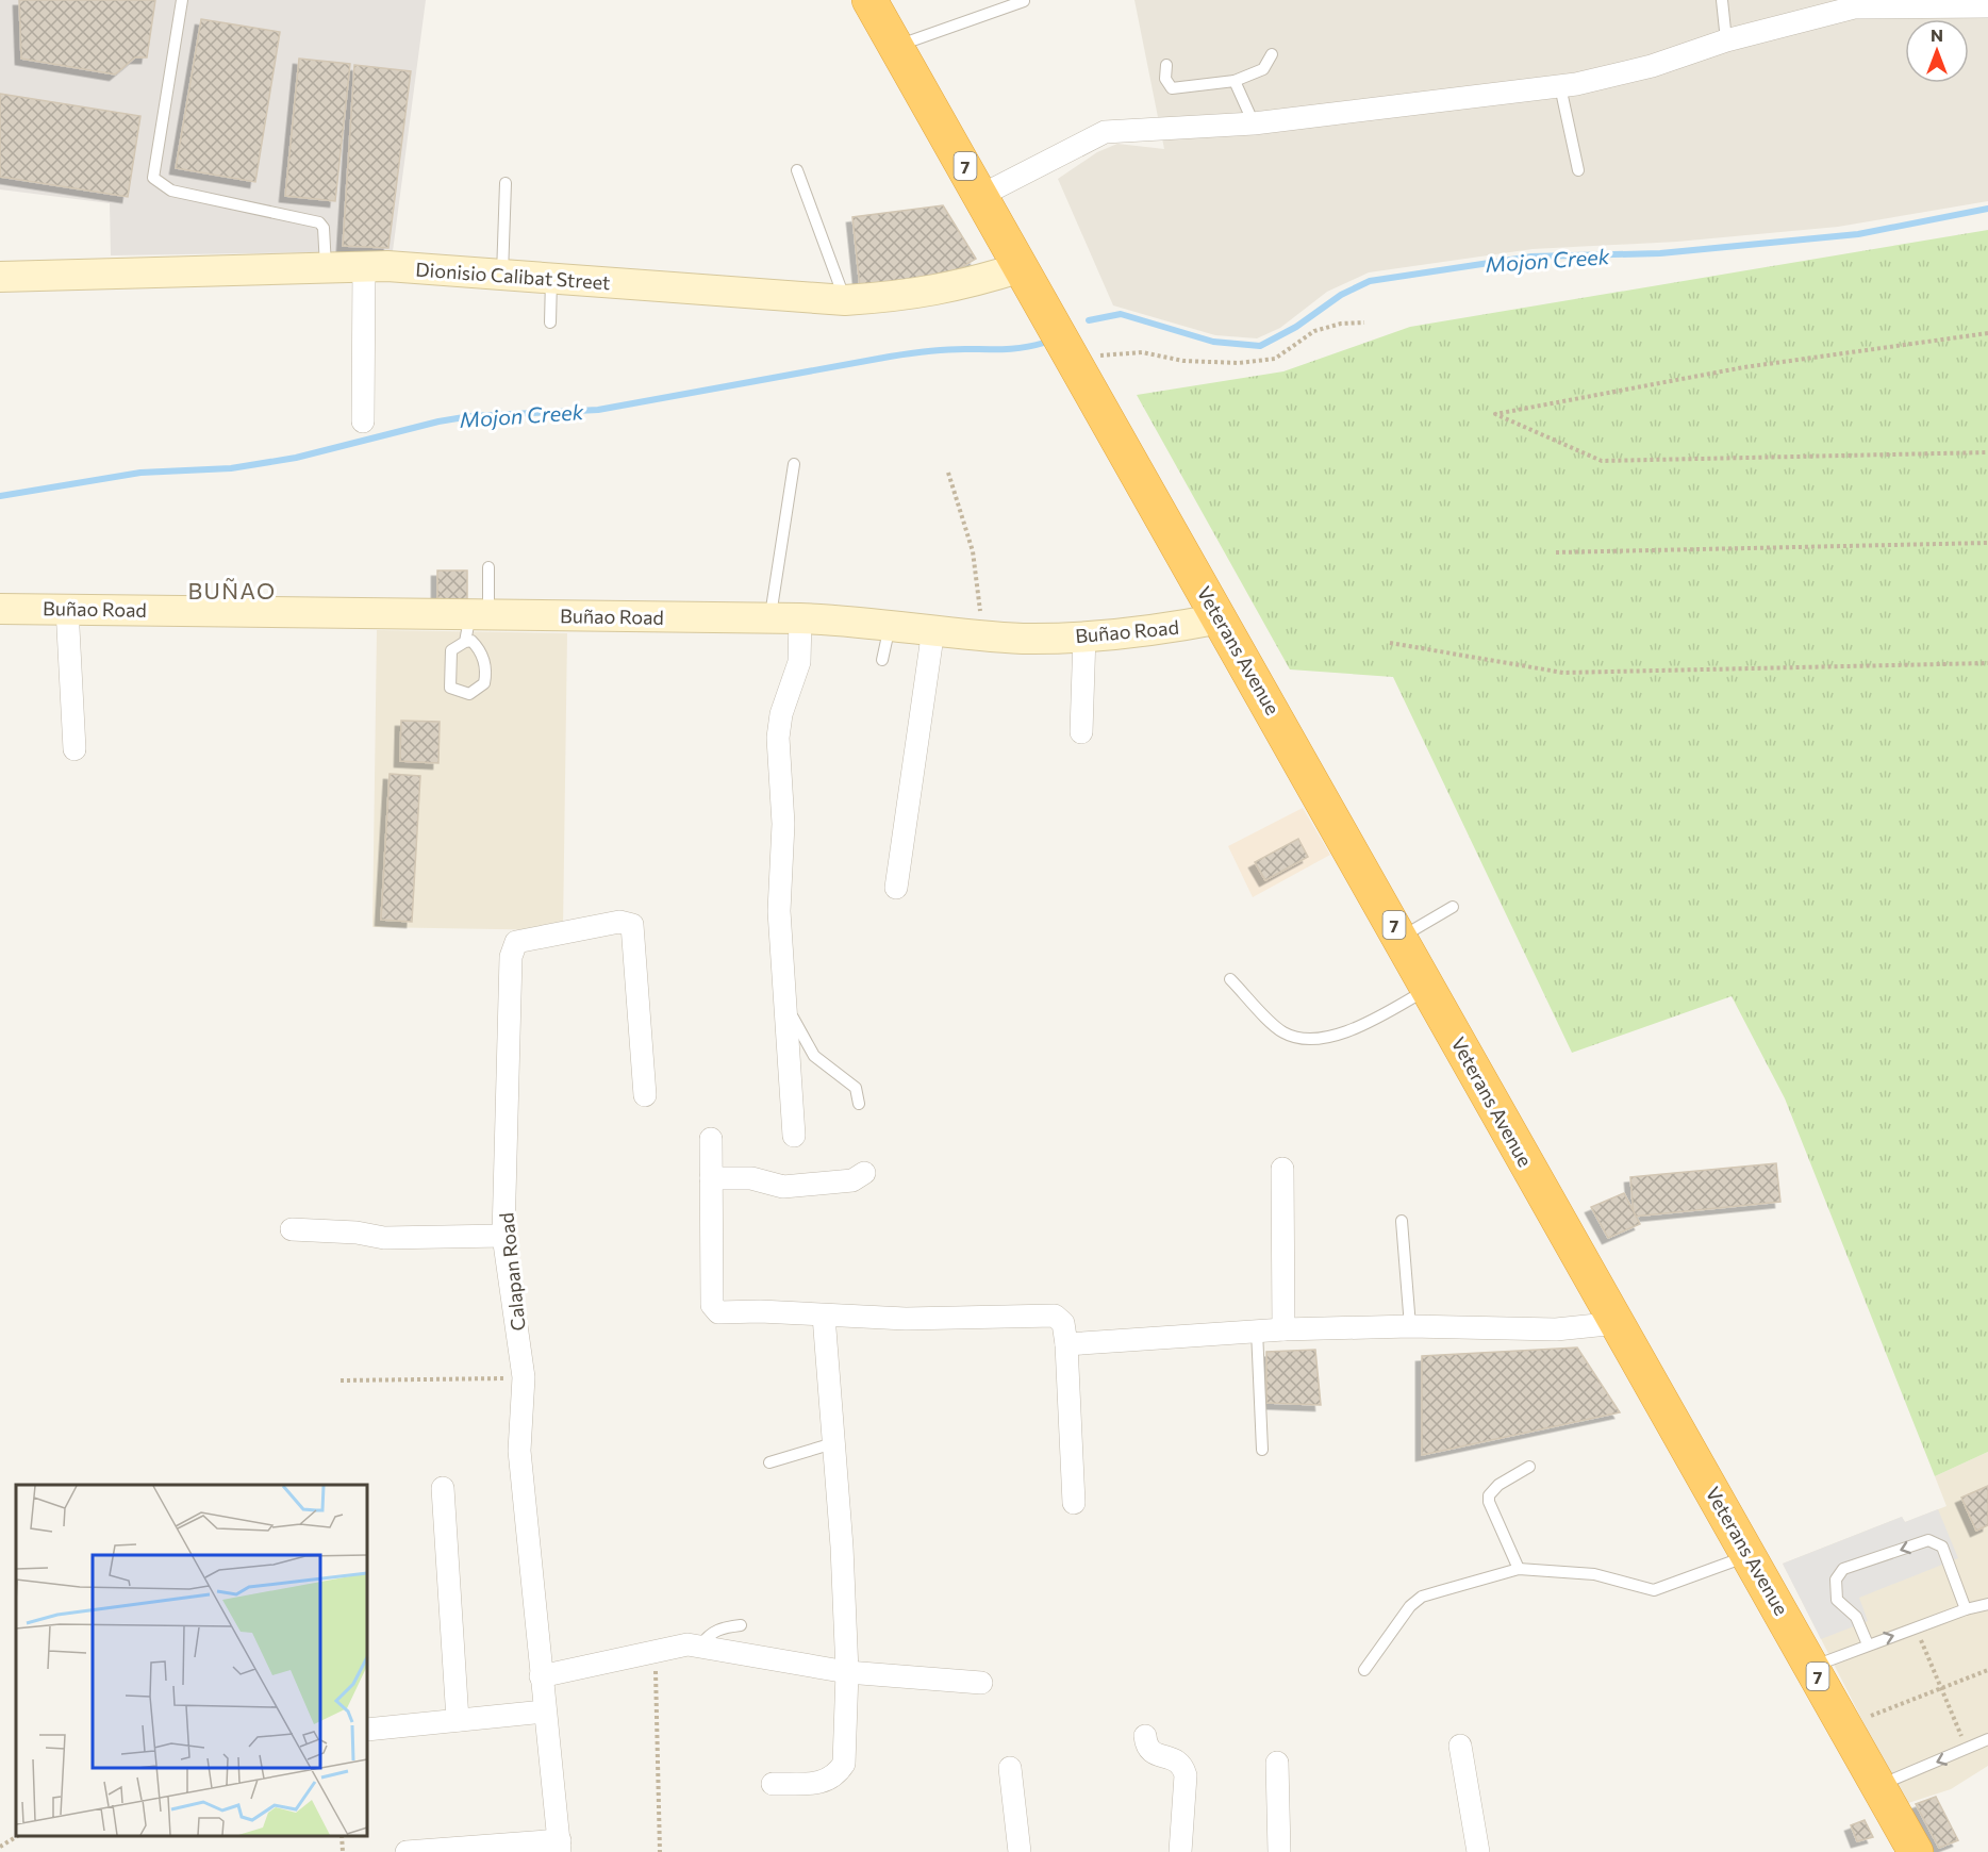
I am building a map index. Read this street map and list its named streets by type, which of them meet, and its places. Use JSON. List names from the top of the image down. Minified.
{"streets":{"highway":["7","Veterans Avenue"],"street":["Dionisio Calibat Street","Buñao Road","Calapan Road"]},"crossings":[["7","Dionisio Calibat Street"],["7","Veterans Avenue"],["Buñao Road","Veterans Avenue"]],"districts":["BUÑAO"],"water":["Mojon Creek"],"north":"top"}
